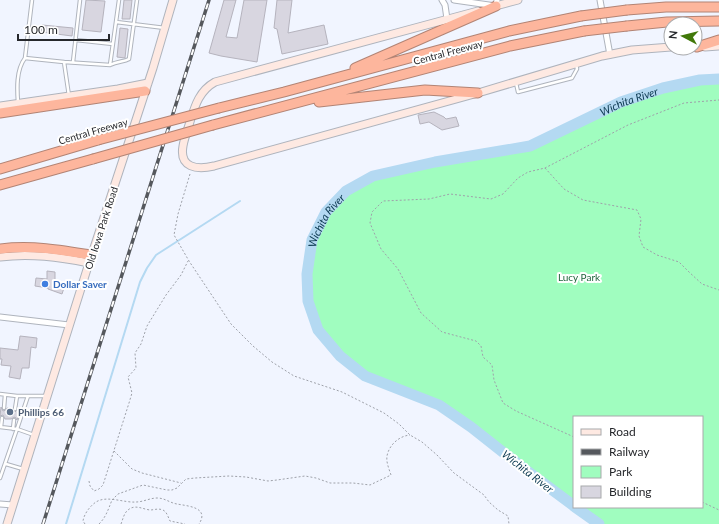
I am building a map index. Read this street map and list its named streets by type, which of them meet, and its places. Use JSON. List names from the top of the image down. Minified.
{"streets":{"highway":["Central Freeway"],"main road":["Old Iowa Park Road"]},"water":["Wichita River"],"parks":["Lucy Park"],"places":["Dollar Saver","Phillips 66"],"legend":["Road","Railway","Park","Building"],"scale_bar":"100 m","north":"left"}
